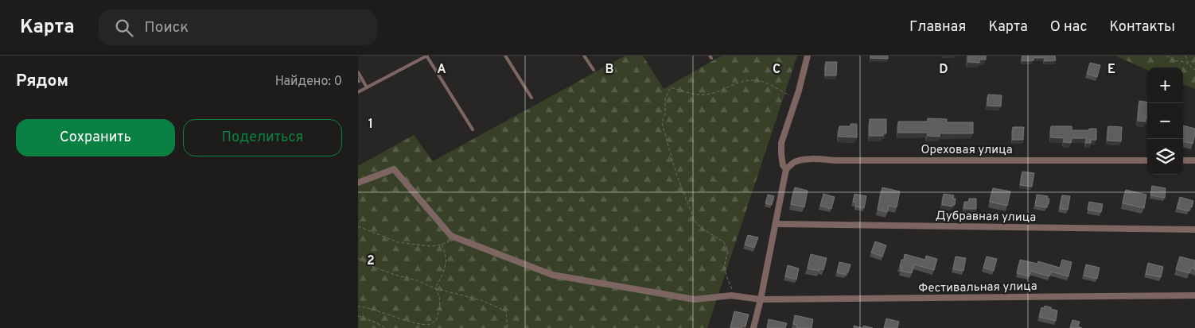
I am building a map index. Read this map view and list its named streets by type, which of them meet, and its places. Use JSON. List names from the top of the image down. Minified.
{"streets":{"street":["Ореховая улица","Дубравная улица","Фестивальная улица"]},"page":{"header":"Карта","search":"Поиск","nav":["Главная","Карта","О нас","Контакты"],"heading":["Рядом","Найдено: 0"],"map_buttons":["+","−"],"buttons":["Сохранить","Поделиться"]},"grid":{"columns":["A","B","C","D","E"],"rows":["1","2"]}}
